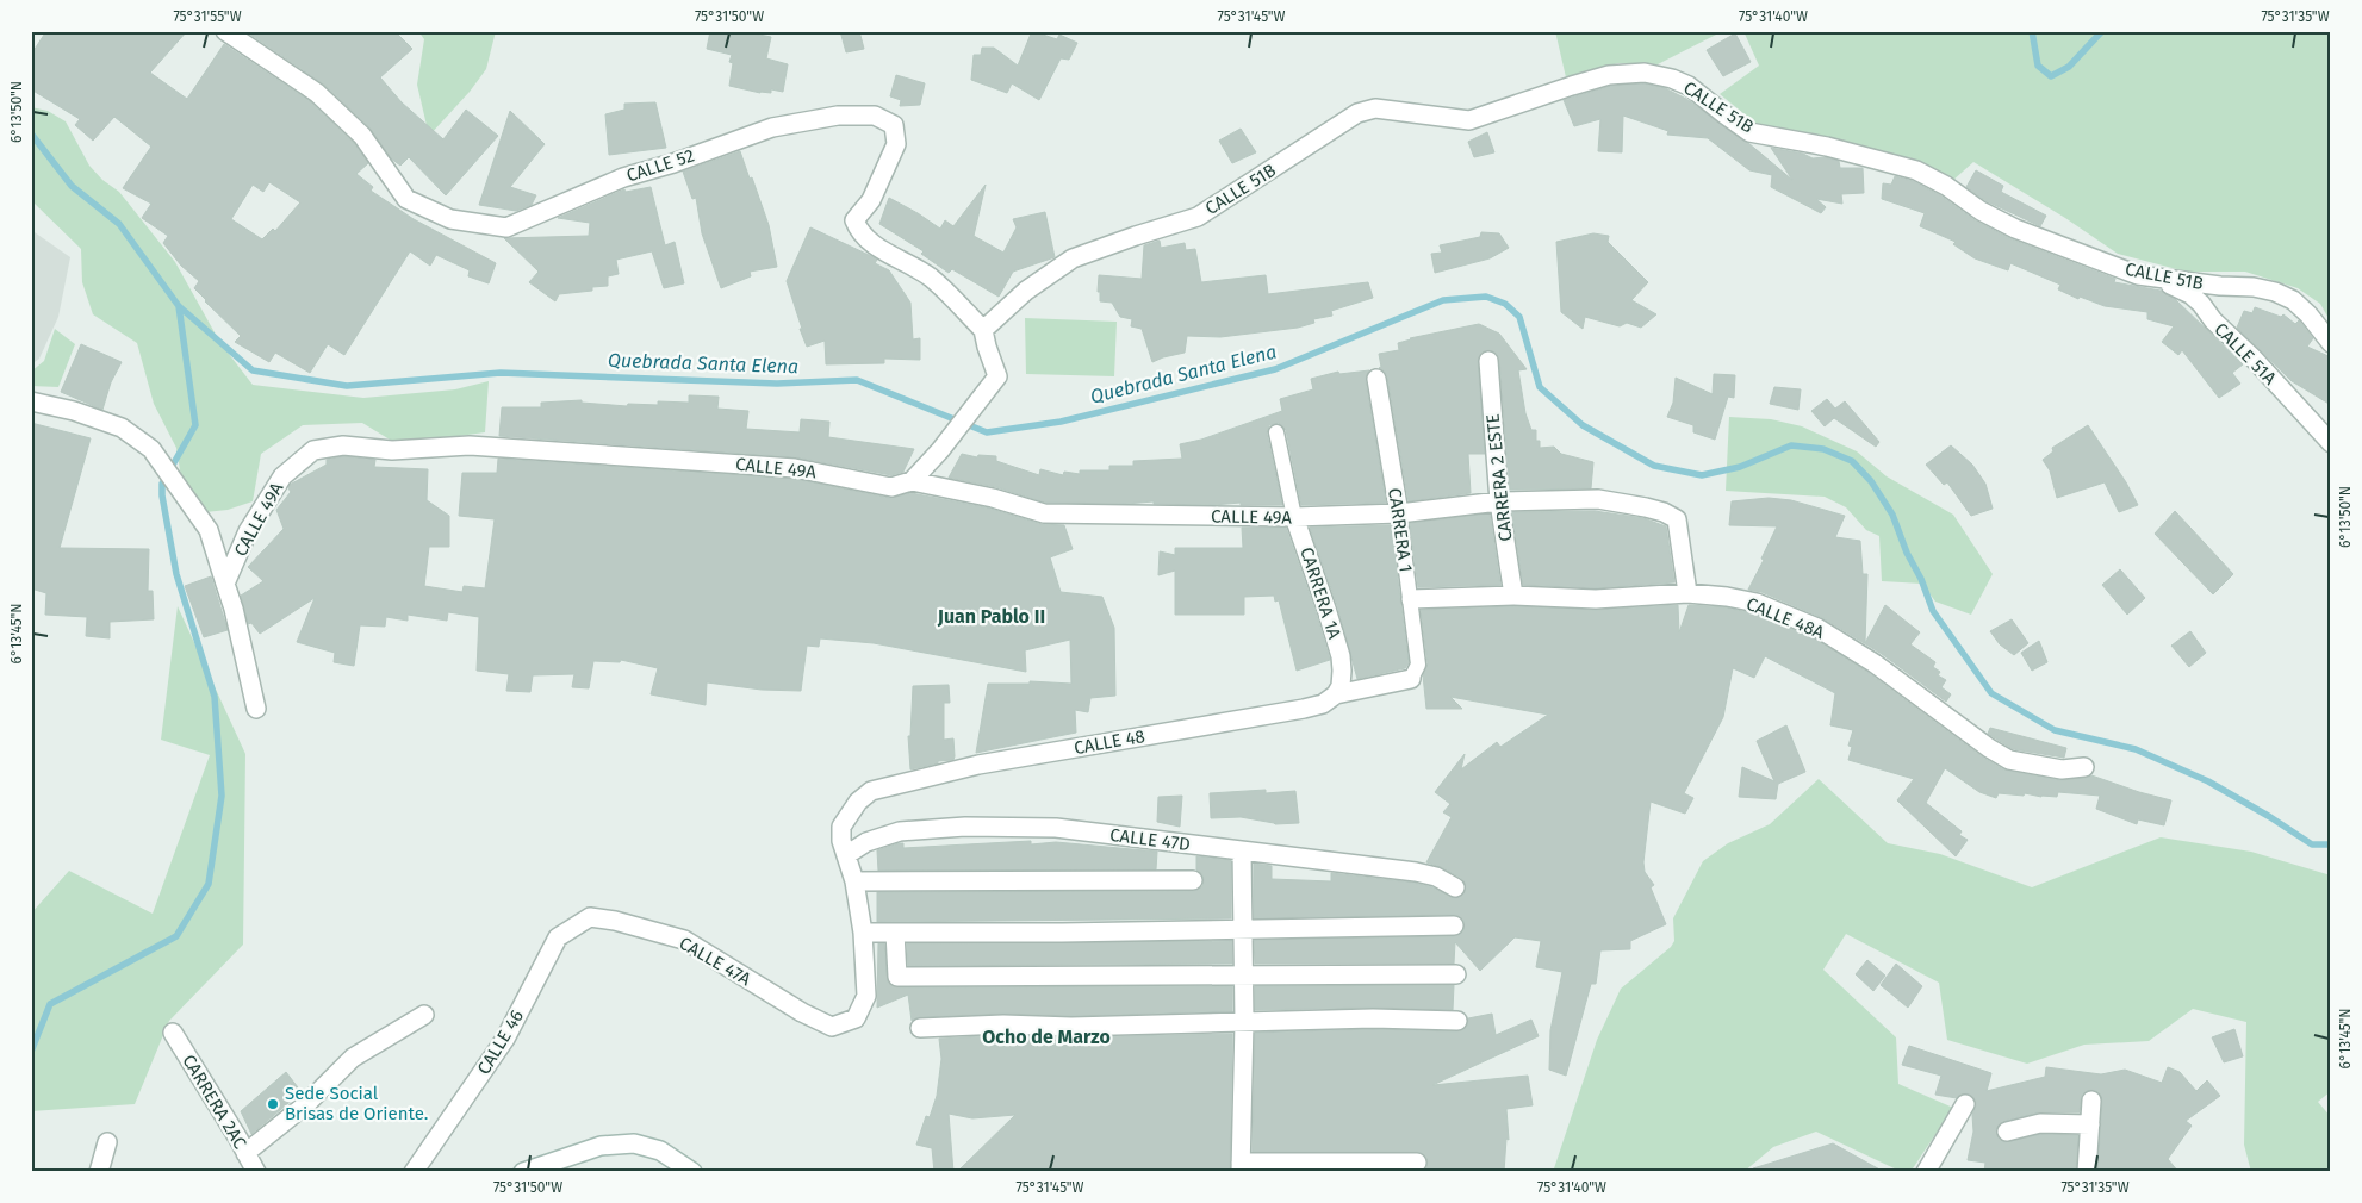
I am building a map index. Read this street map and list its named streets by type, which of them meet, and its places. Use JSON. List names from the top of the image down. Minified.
{"streets":{"street":["CALLE 51B","CALLE 52","CALLE 51A","CALLE 49A","CARRERA 2 ESTE","CARRERA 1","CARRERA 1A","CALLE 48A","CALLE 48","CALLE 47D","CALLE 47A","CALLE 46","CARRERA 2AC"]},"crossings":[["CALLE 51B","CALLE 52"],["CALLE 51B","CALLE 51A"],["CALLE 49A","CARRERA 2 ESTE"],["CALLE 49A","CARRERA 1"],["CALLE 49A","CARRERA 1A"],["CALLE 49A","CALLE 48A"],["CARRERA 2 ESTE","CALLE 48A"],["CARRERA 1","CALLE 48A"],["CARRERA 1","CALLE 48"],["CARRERA 1A","CALLE 48"],["CALLE 48","CALLE 47D"],["CALLE 47A","CALLE 46"]],"districts":["Juan Pablo II","Ocho de Marzo"],"water":["Quebrada Santa Elena"],"places":["Sede Social Brisas de Oriente."],"coordinates":["75°31'55\"W","75°31'50\"W","75°31'45\"W","75°31'40\"W","75°31'35\"W","6°13'50\"N","6°13'45\"N"]}
